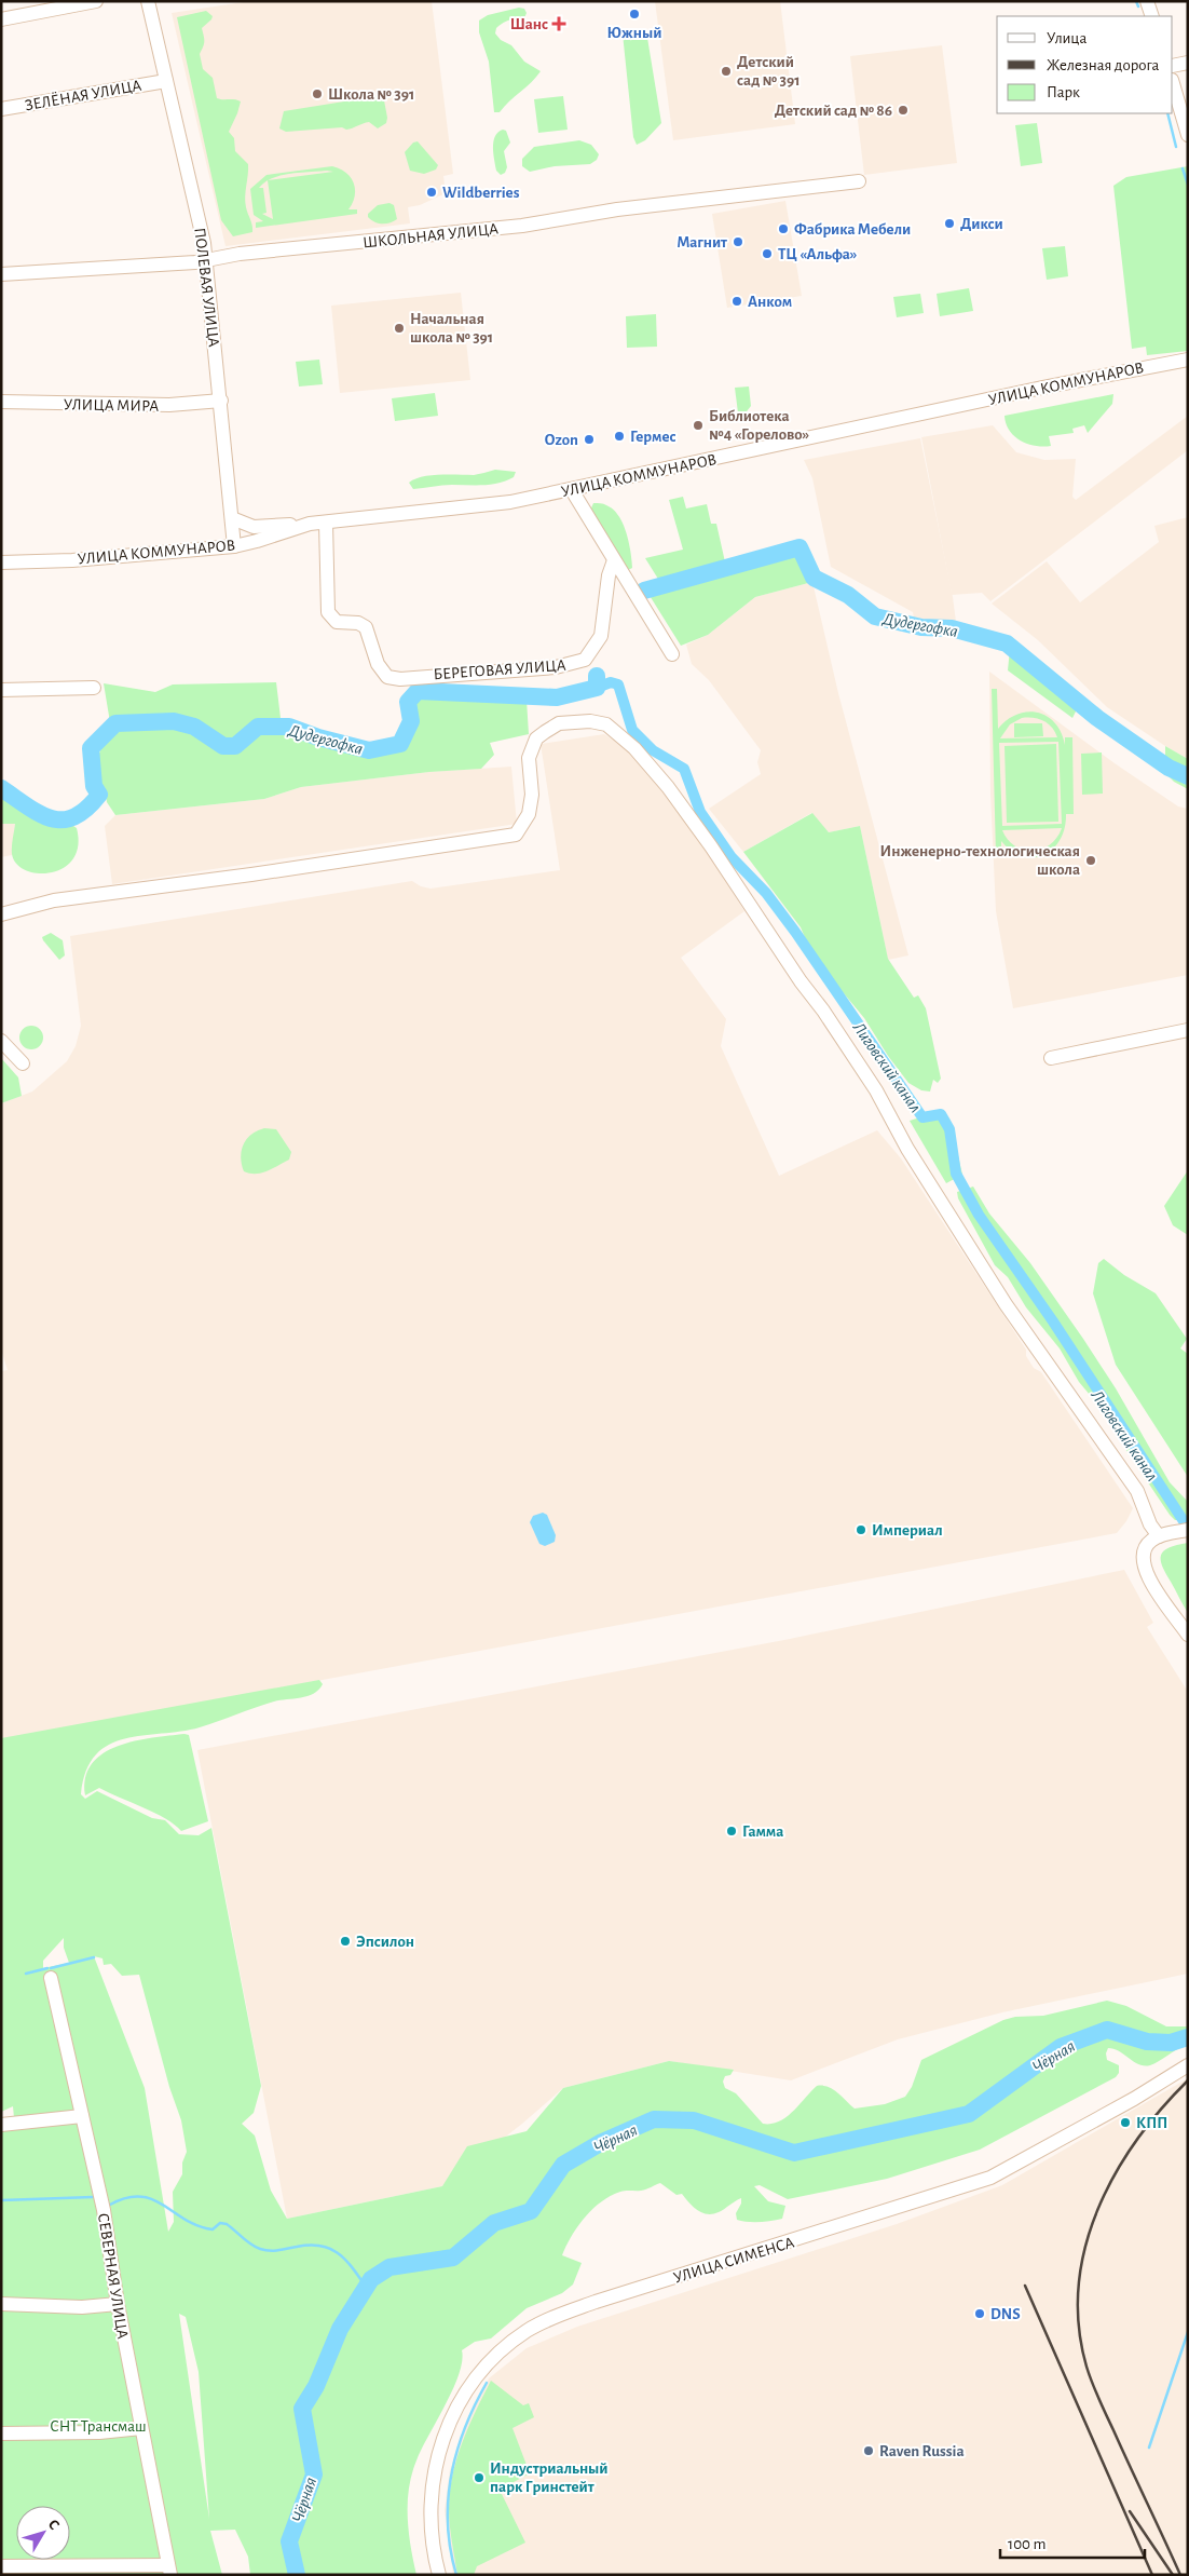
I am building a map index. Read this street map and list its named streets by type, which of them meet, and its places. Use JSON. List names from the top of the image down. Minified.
{"streets":{"street":["ЗЕЛЁНАЯ УЛИЦА","ШКОЛЬНАЯ УЛИЦА","ПОЛЕВАЯ УЛИЦА","УЛИЦА КОММУНАРОВ","УЛИЦА МИРА","БЕРЕГОВАЯ УЛИЦА","УЛИЦА СИМЕНСА","СЕВЕРНАЯ УЛИЦА"]},"crossings":[["ЗЕЛЁНАЯ УЛИЦА","ПОЛЕВАЯ УЛИЦА"],["ШКОЛЬНАЯ УЛИЦА","ПОЛЕВАЯ УЛИЦА"],["ПОЛЕВАЯ УЛИЦА","УЛИЦА КОММУНАРОВ"],["ПОЛЕВАЯ УЛИЦА","УЛИЦА МИРА"],["УЛИЦА КОММУНАРОВ","БЕРЕГОВАЯ УЛИЦА"]],"water":["Дудергофка","Лиговский канал","Чёрная"],"parks":["СНТ Трансмаш"],"places":{"other":["Южный","Детский сад № 391","Школа № 391","Детский сад № 86","Wildberries","Дикси","Фабрика Мебели","Магнит","ТЦ «Альфа»","Анком","Начальная школа № 391","Библиотека №4 «Горелово»","Гермес","Ozon","Инженерно-технологическая школа","Империал","Гамма","Эпсилон","КПП","DNS","Raven Russia","Индустриальный парк Гринстейт"],"health":["Шанс"]},"legend":["Улица","Железная дорога","Парк"],"scale_bar":"100 m","north":"top right"}
